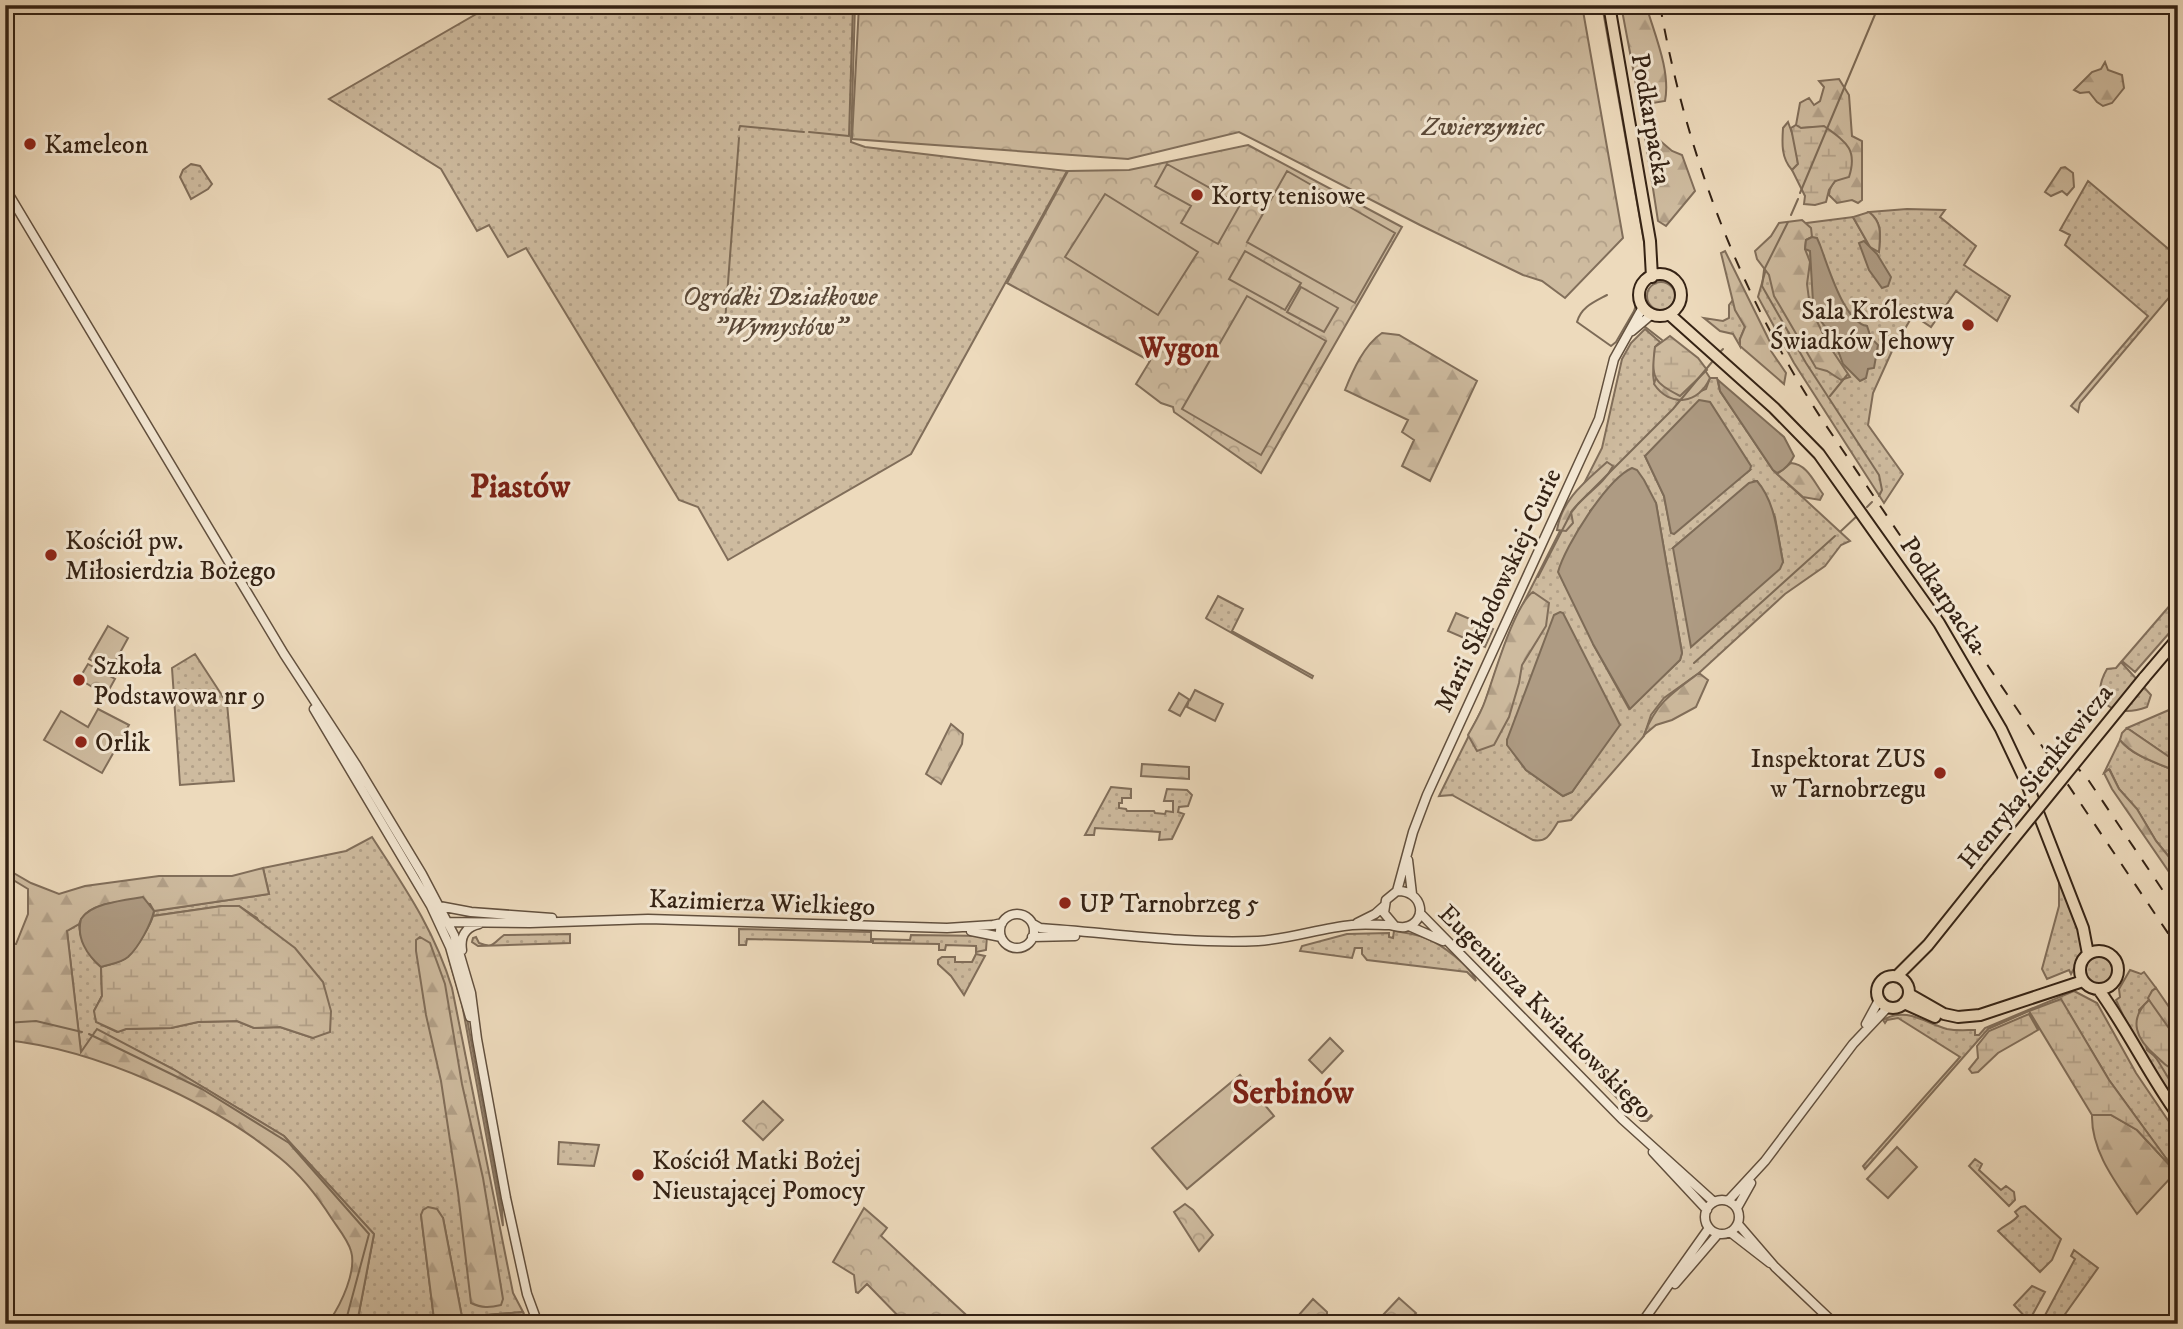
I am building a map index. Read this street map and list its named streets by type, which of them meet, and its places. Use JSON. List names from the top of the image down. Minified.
{"streets":{"main road":["Podkarpacka","Henryka Sienkiewicza"],"street":["Marii Skłodowskiej-Curie","Kazimierza Wielkiego","Eugeniusza Kwiatkowskiego"]},"crossings":[["Podkarpacka","Marii Skłodowskiej-Curie"],["Marii Skłodowskiej-Curie","Eugeniusza Kwiatkowskiego"]],"districts":["Wygon","Piastów","Serbinów"],"parks":["Zwierzyniec","Ogródki Działkowe \"Wymysłów\""],"places":["Kameleon","Korty tenisowe","Sala Królestwa Świadków Jehowy","Kościół pw. Miłosierdzia Bożego","Szkoła Podstawowa nr 9","Orlik","Inspektorat ZUS w Tarnobrzegu","UP Tarnobrzeg 5","Kościół Matki Bożej Nieustającej Pomocy"]}
